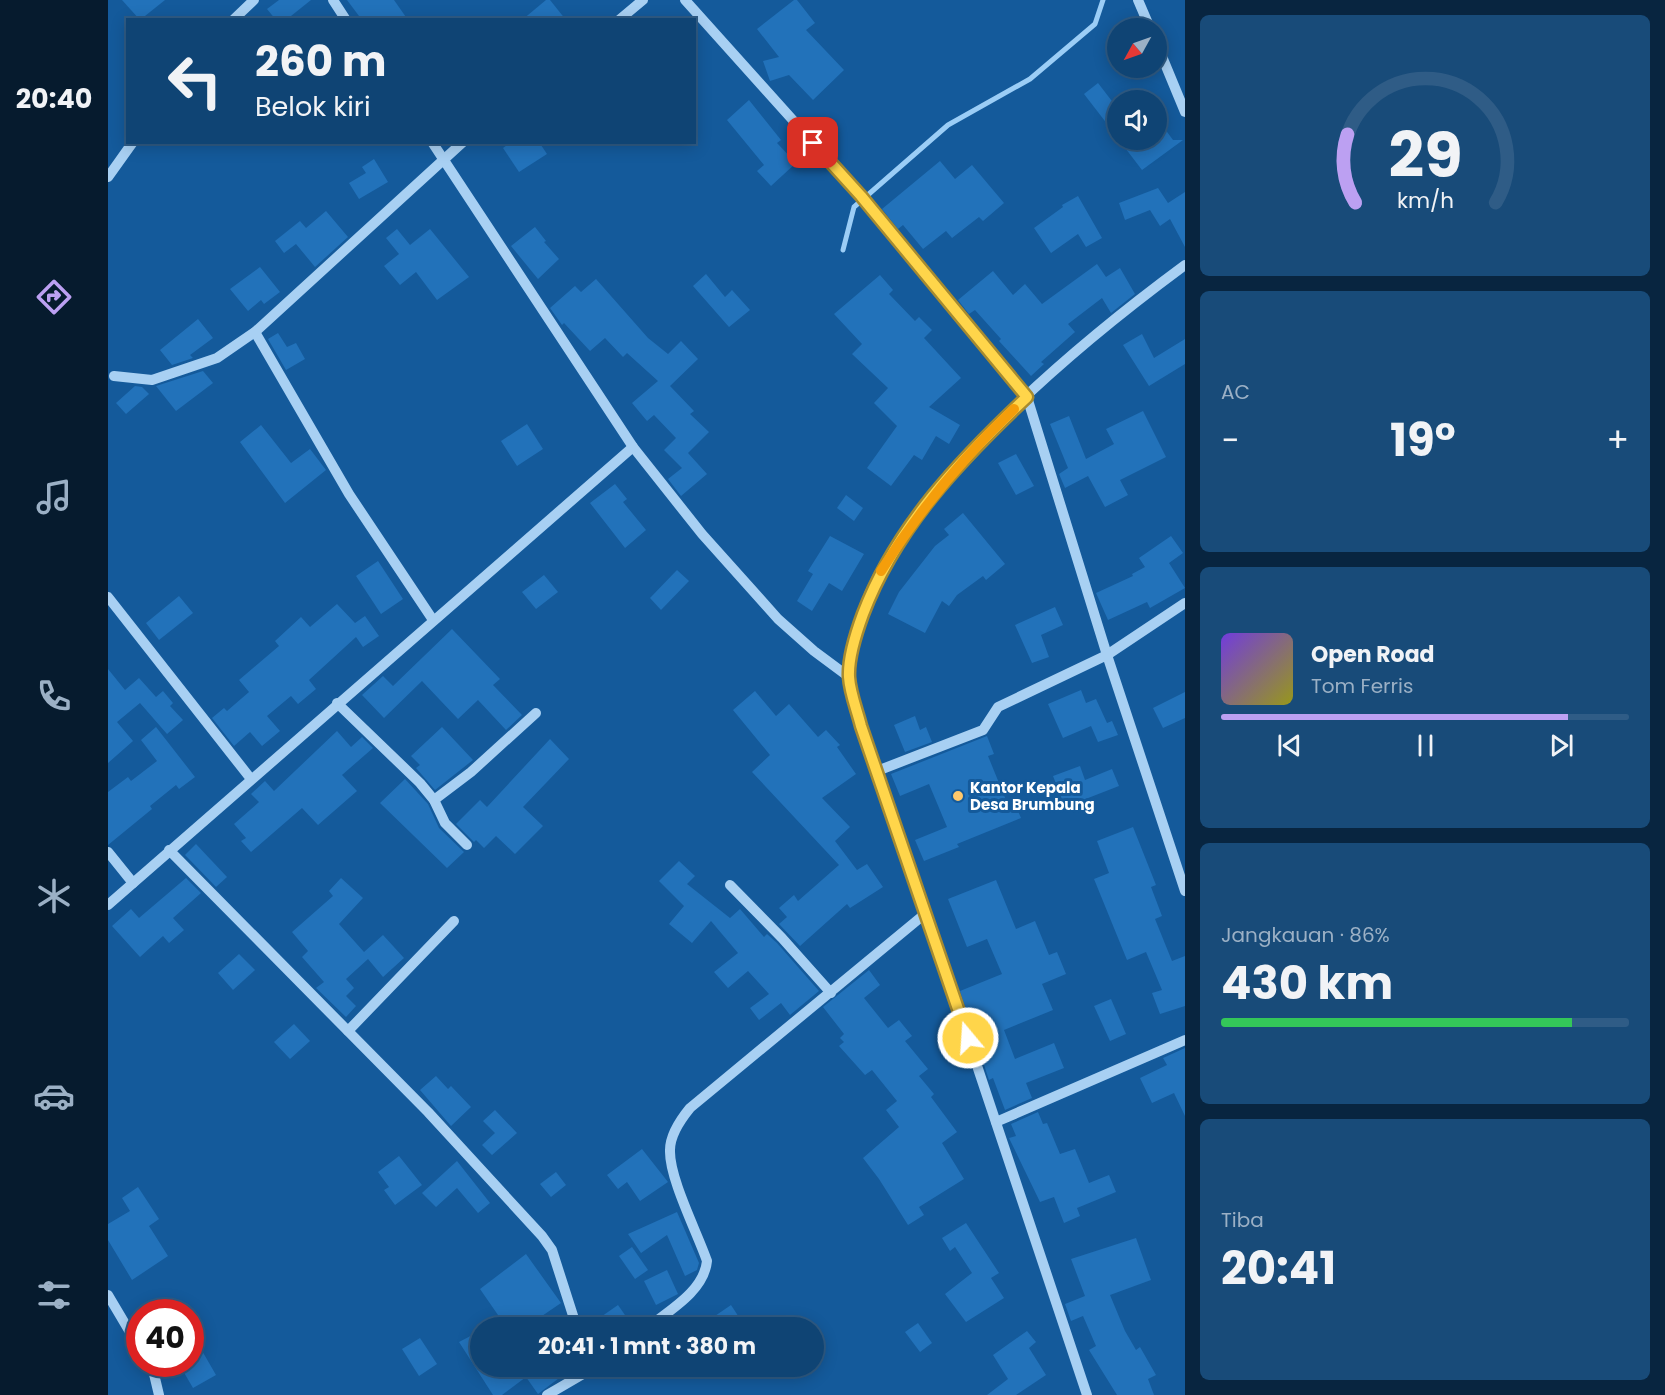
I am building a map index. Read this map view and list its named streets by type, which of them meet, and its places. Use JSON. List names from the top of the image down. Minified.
{"places":["Kantor Kepala Desa Brumbung"],"north":"bottom left","page":{"tabs":"20:40","turn":["260 m","Belok kiri"],"tile":["AC",["Jangkauan · 86%","430 km"],["Tiba","20:41"]],"heat":["−","19°","+"],"song":["Open Road","Tom Ferris"],"limit":"40","trip":"20:41 · 1 mnt · 380 m","gauge":["29","km/h"]}}
